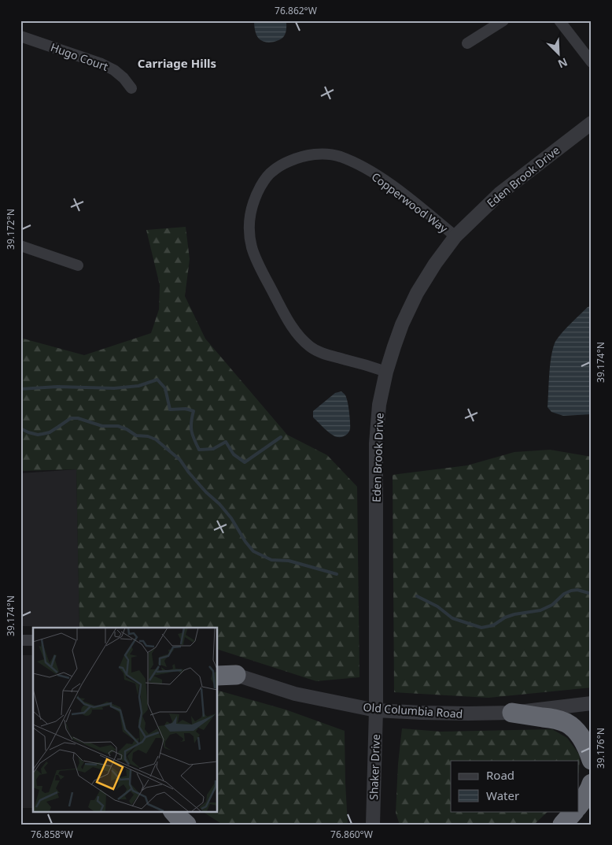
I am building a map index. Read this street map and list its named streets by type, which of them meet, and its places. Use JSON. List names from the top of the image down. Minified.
{"streets":{"street":["Hugo Court","Eden Brook Drive","Copperwood Way","Old Columbia Road","Shaker Drive"]},"crossings":[["Eden Brook Drive","Copperwood Way"],["Eden Brook Drive","Old Columbia Road"],["Eden Brook Drive","Shaker Drive"],["Old Columbia Road","Shaker Drive"]],"districts":["Carriage Hills"],"legend":["Road","Water"],"north":"bottom right","coordinates":["76.862°W","39.172°N","39.174°N","39.176°N","76.858°W","76.860°W"]}
